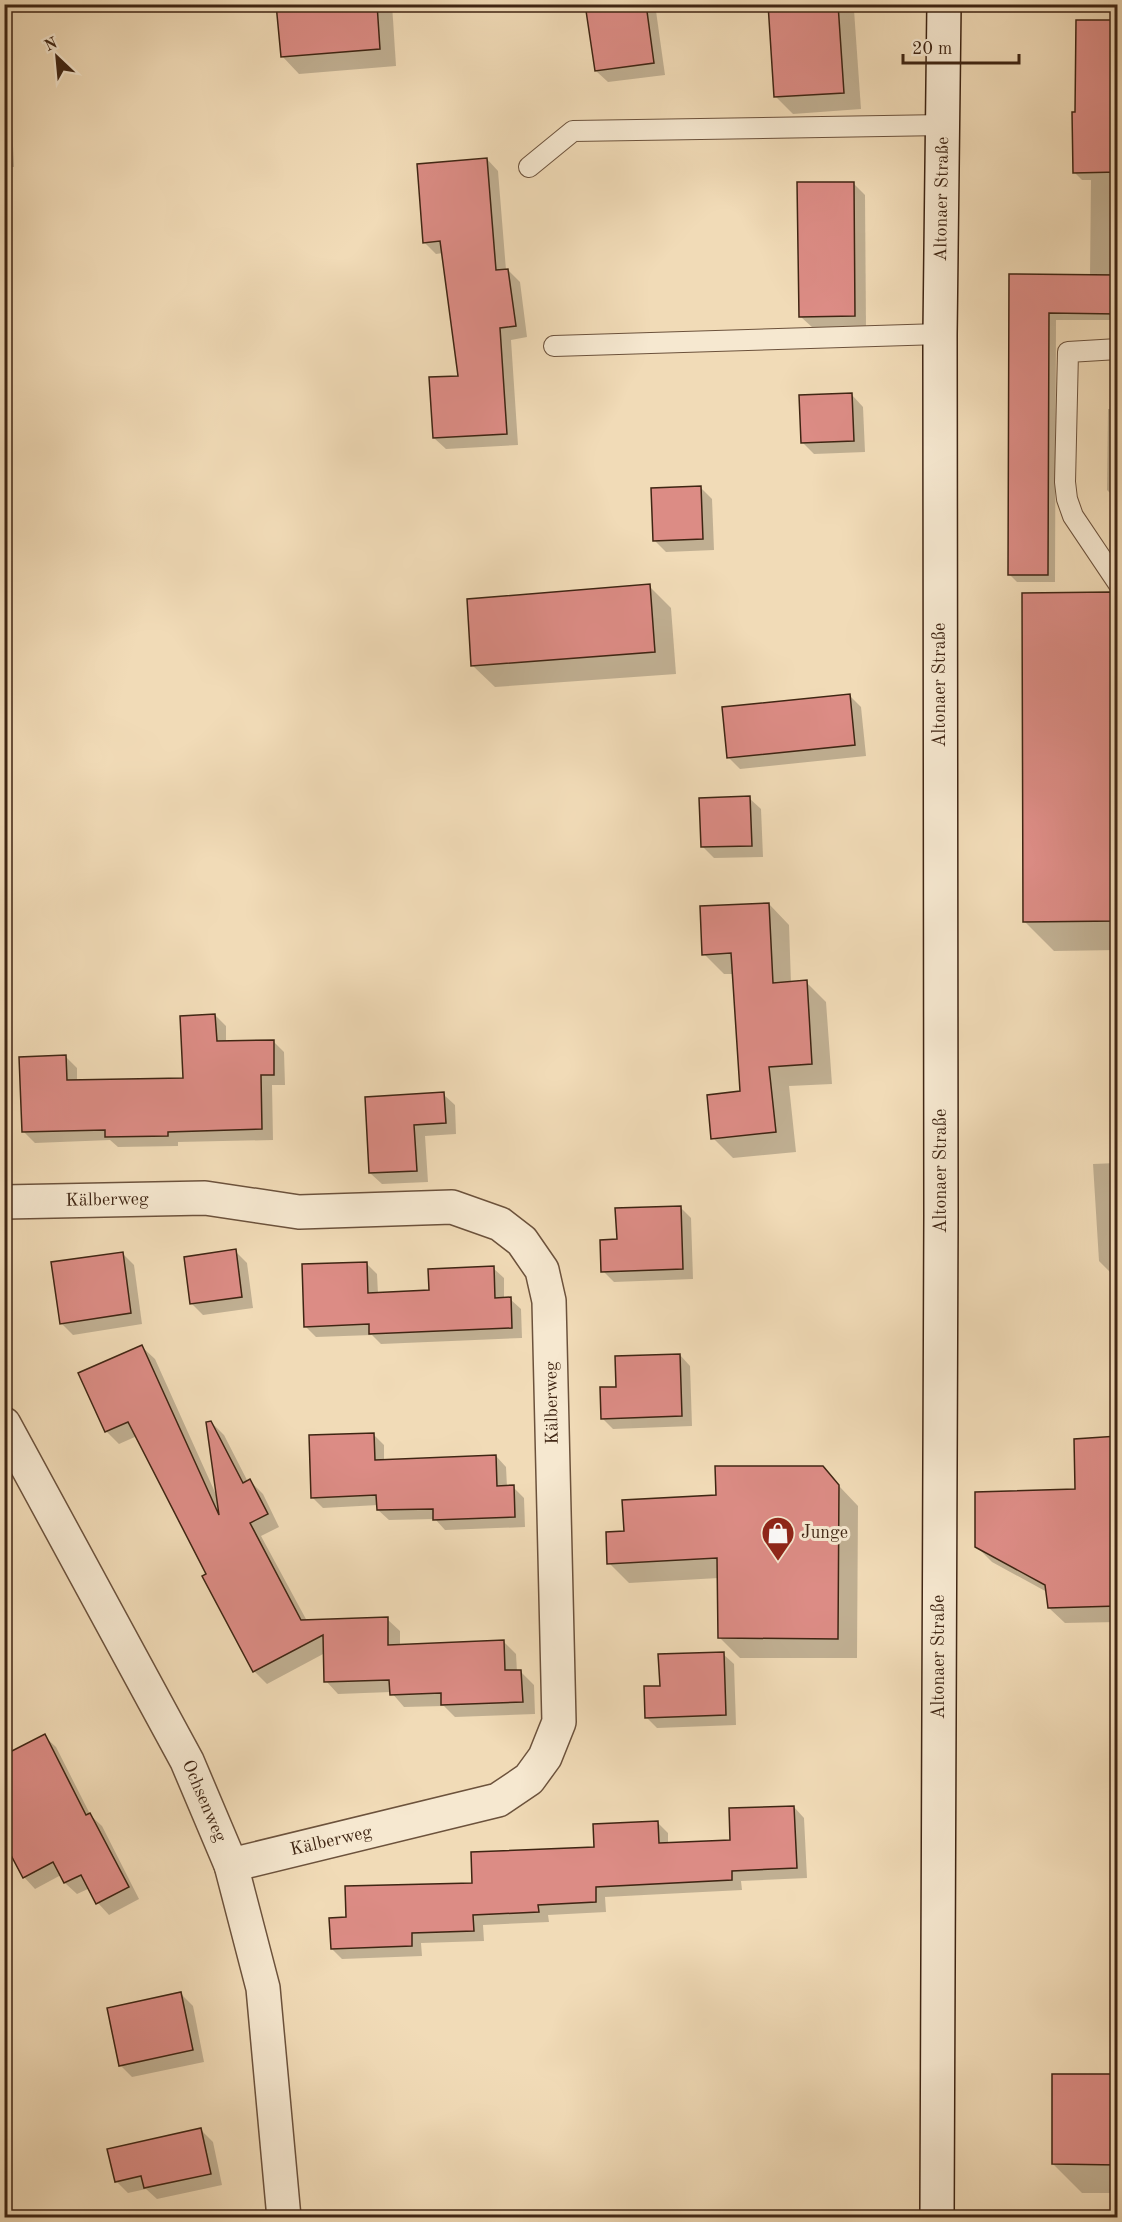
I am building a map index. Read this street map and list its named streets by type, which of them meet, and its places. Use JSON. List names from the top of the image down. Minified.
{"streets":{"street":["Altonaer Straße","Kälberweg","Ochsenweg"]},"crossings":[["Kälberweg","Ochsenweg"]],"places":{"shop":["Junge"]},"scale_bar":"20 m","north":"top left"}
